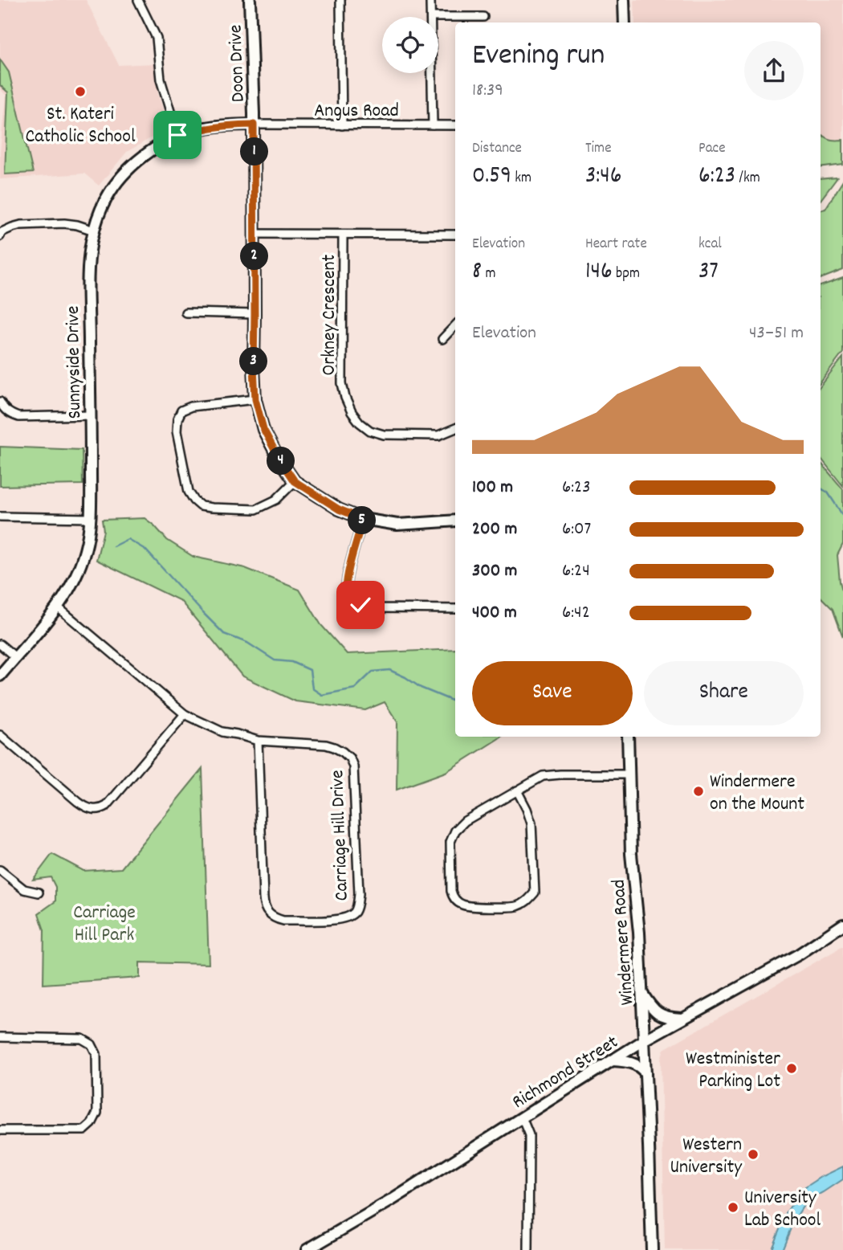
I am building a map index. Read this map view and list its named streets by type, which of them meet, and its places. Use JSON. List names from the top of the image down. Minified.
{"streets":{"street":["Doon Drive","Angus Road","Orkney Crescent","Sunnyside Drive","Carriage Hill Drive","Windermere Road","Richmond Street"]},"crossings":[["Doon Drive","Angus Road"],["Doon Drive","Orkney Crescent"],["Doon Drive","Sunnyside Drive"],["Angus Road","Sunnyside Drive"],["Sunnyside Drive","Carriage Hill Drive"],["Windermere Road","Richmond Street"]],"parks":["Carriage Hill Park"],"places":["St. Kateri Catholic School","Windermere on the Mount","Westminister Parking Lot","Western University","University Lab School"],"page":{"heading":["Evening run","18:39"],"stats":[["Distance","0.59 km"],["Time","3:46"],["Pace","6:23 /km"],["Elevation","8 m"],["Heart rate","146 bpm"],["kcal","37"]],"pins":["1","2","3","4","5"],"chart":["Elevation","43–51 m"],"list":[{"name":"100 m","note":"6:23"},{"name":"200 m","note":"6:07"},{"name":"300 m","note":"6:24"},{"name":"400 m","note":"6:42"}],"buttons":["Save","Share"]}}
